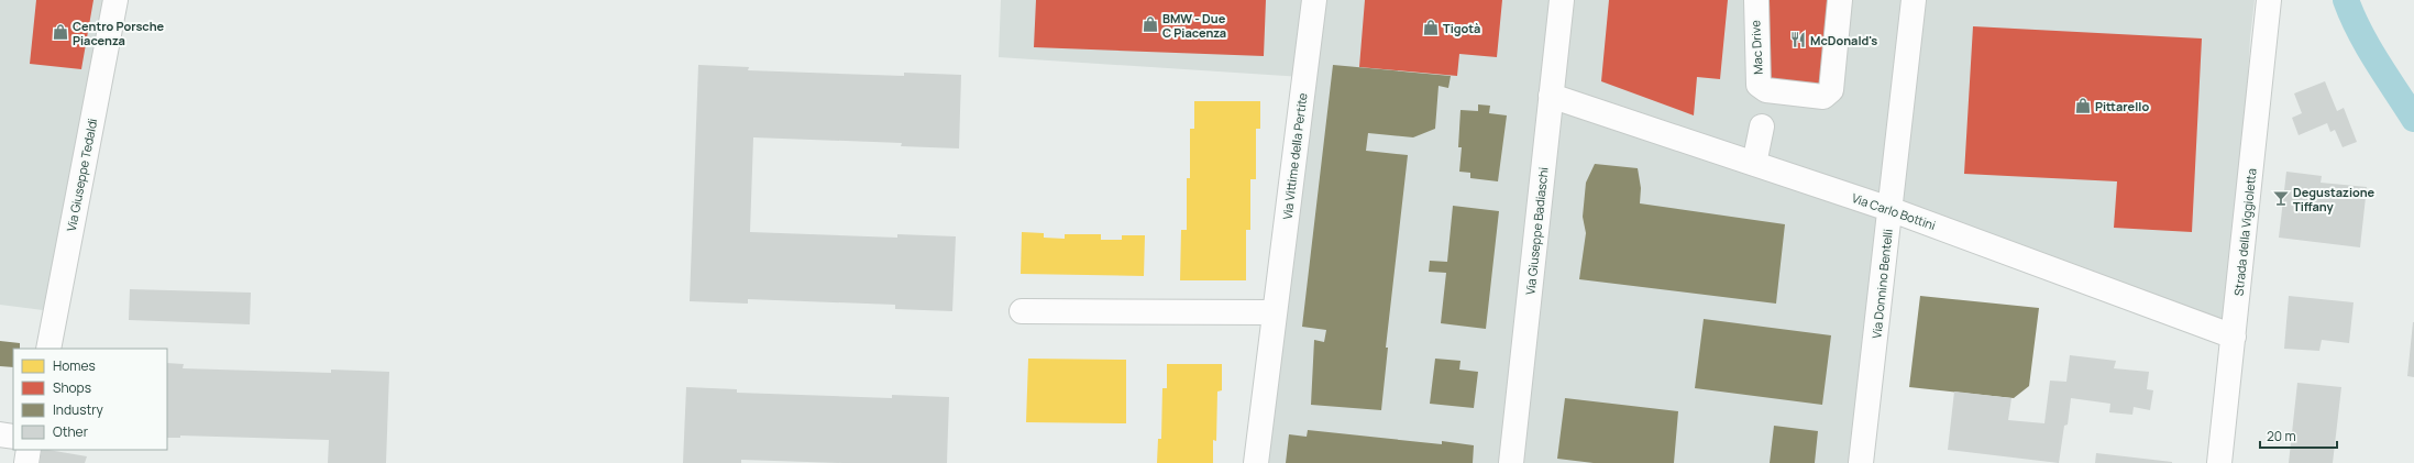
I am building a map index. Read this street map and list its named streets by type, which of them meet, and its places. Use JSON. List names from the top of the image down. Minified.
{"streets":{"street":["Mac Drive","Via Vittime della Pertite","Via Giuseppe Tedaldi","Via Carlo Bottini","Via Giuseppe Badiaschi","Strada della Viggioletta","Via Donnino Bentelli"]},"crossings":[["Via Carlo Bottini","Via Giuseppe Badiaschi"],["Via Carlo Bottini","Strada della Viggioletta"],["Via Carlo Bottini","Via Donnino Bentelli"]],"places":{"shop":["BMW - Due C Piacenza","Tigotà","Centro Porsche Piacenza","Pittarello"],"restaurant":["McDonald's"],"bar":["Degustazione Tiffany"]},"legend":["Homes","Shops","Industry","Other"],"scale_bar":"20 m"}
